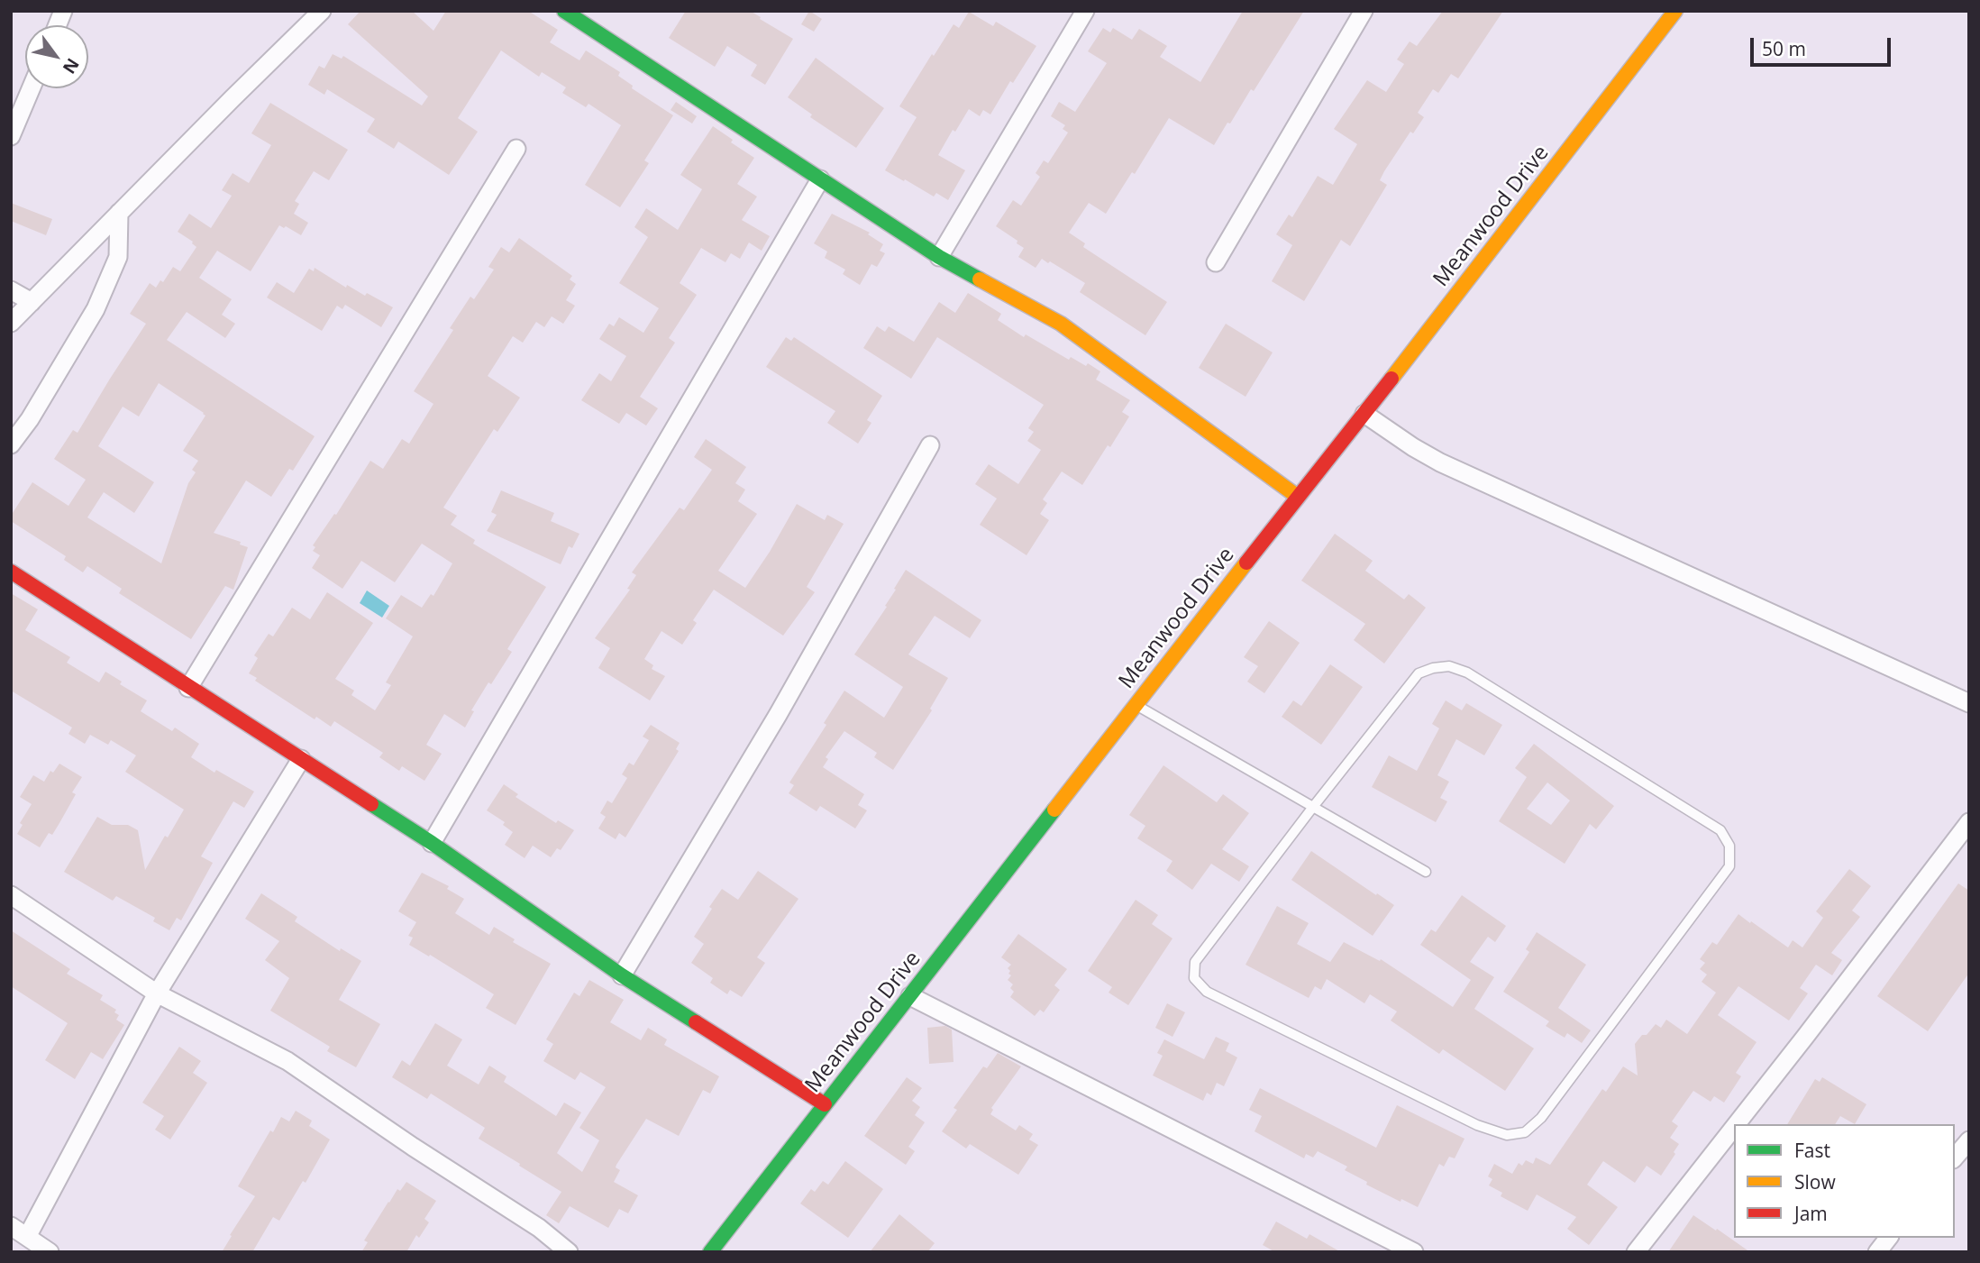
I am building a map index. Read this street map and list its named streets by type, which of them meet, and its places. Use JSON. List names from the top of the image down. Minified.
{"streets":{"street":["Meanwood Drive"]},"legend":["Fast","Slow","Jam"],"scale_bar":"50 m","north":"bottom right"}
